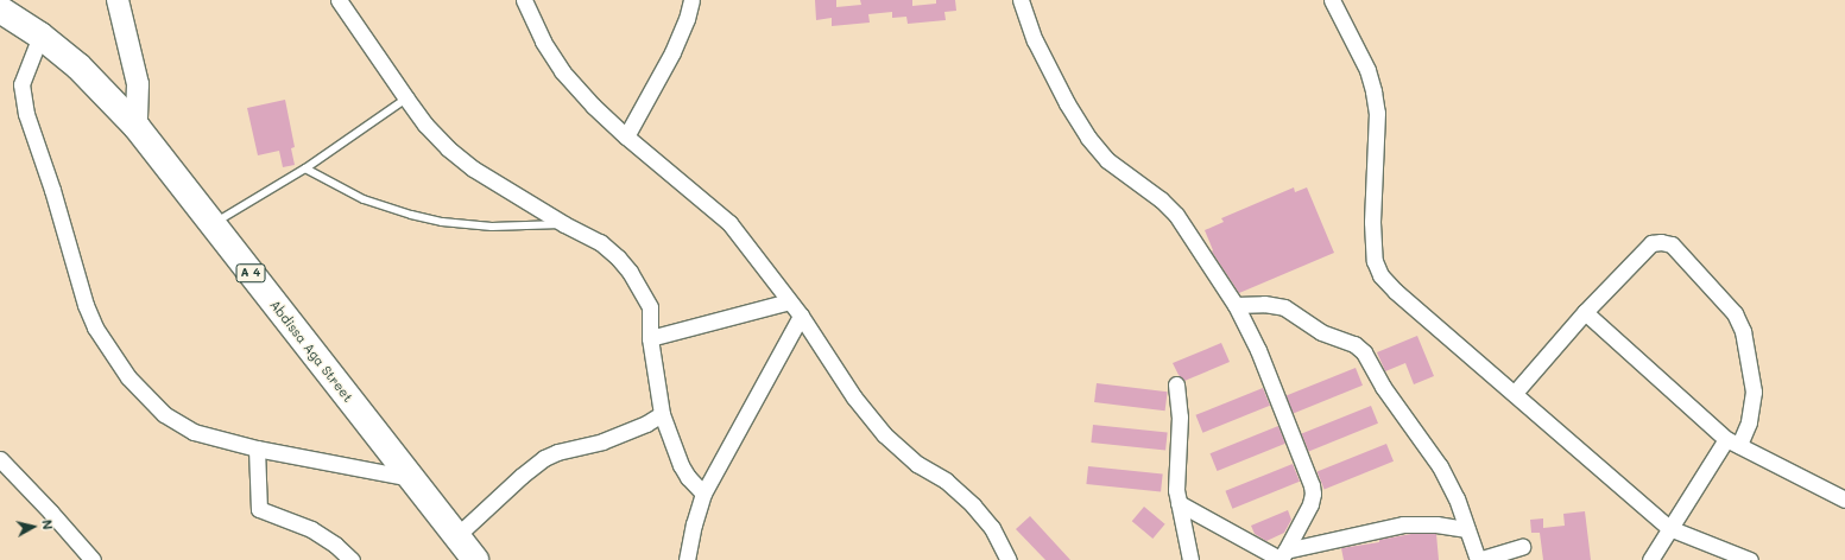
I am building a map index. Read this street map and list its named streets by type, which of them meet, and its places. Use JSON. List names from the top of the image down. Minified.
{"streets":{"highway":["A 4","Abdissa Aga Street"]},"north":"right"}
